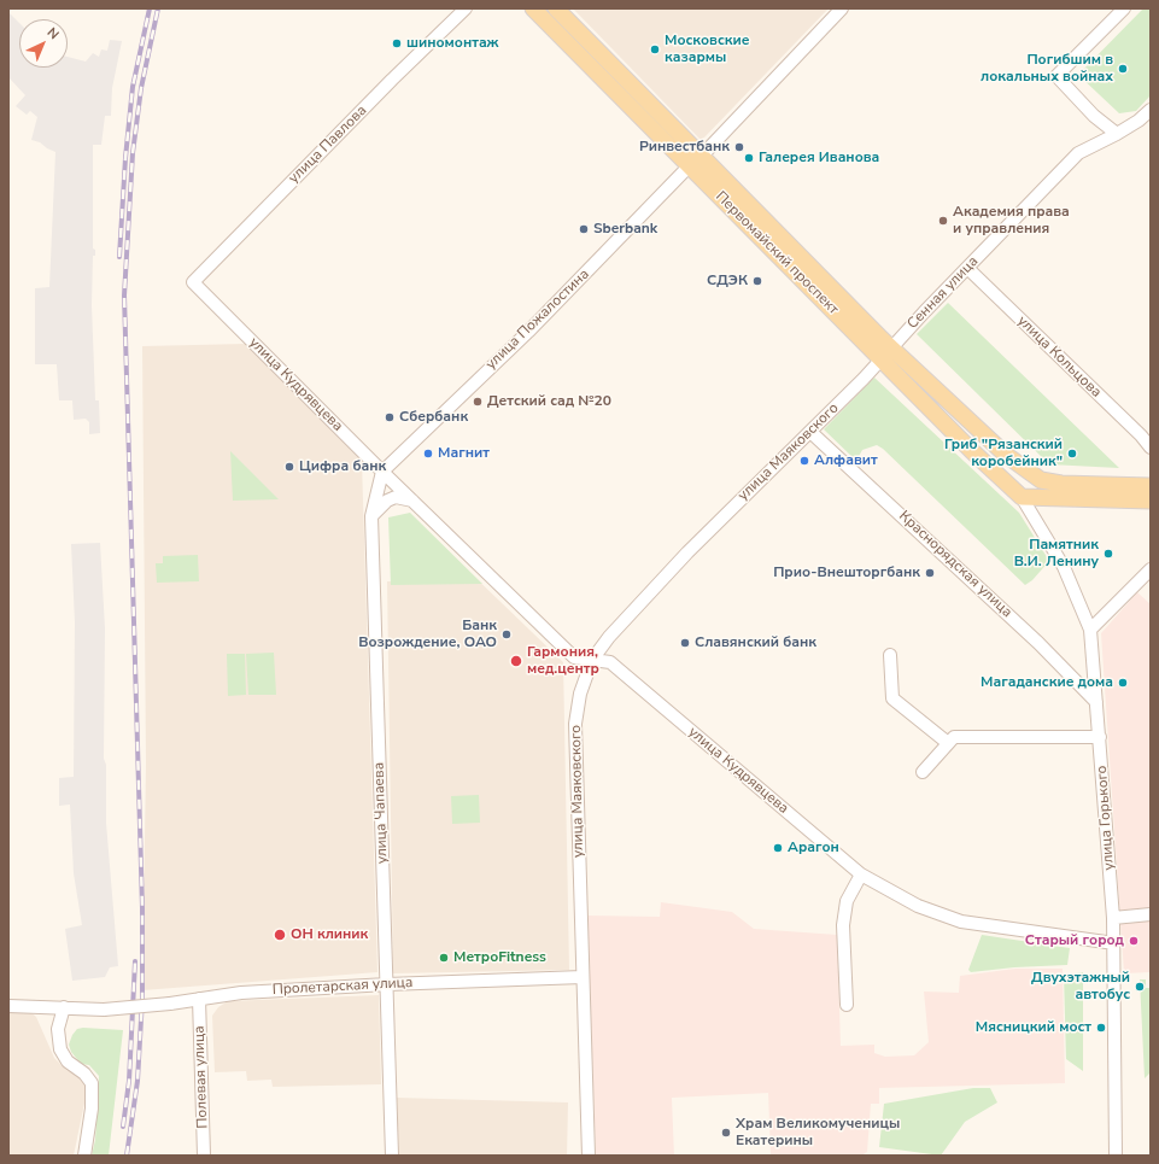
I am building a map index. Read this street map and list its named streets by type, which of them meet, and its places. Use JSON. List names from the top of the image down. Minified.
{"streets":{"main road":["Первомайский проспект"],"street":["улица Павлова","Сенная улица","улица Пожалостина","улица Кольцова","улица Кудрявцева","улица Маяковского","Краснорядская улица","улица Чапаева","улица Горького","Пролетарская улица","Полевая улица"]},"crossings":[["улица Павлова","улица Кудрявцева"],["Первомайский проспект","Сенная улица"],["Первомайский проспект","улица Пожалостина"],["Первомайский проспект","улица Маяковского"],["Первомайский проспект","улица Горького"],["Сенная улица","улица Кольцова"],["Сенная улица","улица Маяковского"],["улица Пожалостина","улица Кудрявцева"],["улица Пожалостина","улица Чапаева"],["улица Кудрявцева","улица Маяковского"],["улица Кудрявцева","улица Чапаева"],["улица Кудрявцева","улица Горького"],["улица Маяковского","Краснорядская улица"],["улица Маяковского","Пролетарская улица"],["Краснорядская улица","улица Горького"],["улица Чапаева","Пролетарская улица"],["Пролетарская улица","Полевая улица"]],"places":["шиномонтаж","Московские казармы","Погибшим в локальных войнах","Ринвестбанк","Галерея Иванова","Академия права и управления","Sberbank","СДЭК","Детский сад №20","Сбербанк","Магнит","Гриб \"Рязанский коробейник\"","Алфавит","Цифра банк","Памятник В.И. Ленину","Прио-Внешторгбанк","Банк Возрождение, ОАО","Славянский банк","Гармония, мед.центр","Магаданские дома","Арагон","ОН клиник","Старый город","МетроFitness","Двухэтажный автобус","Мясницкий мост","Храм Великомученицы Екатерины"],"north":"top right"}
